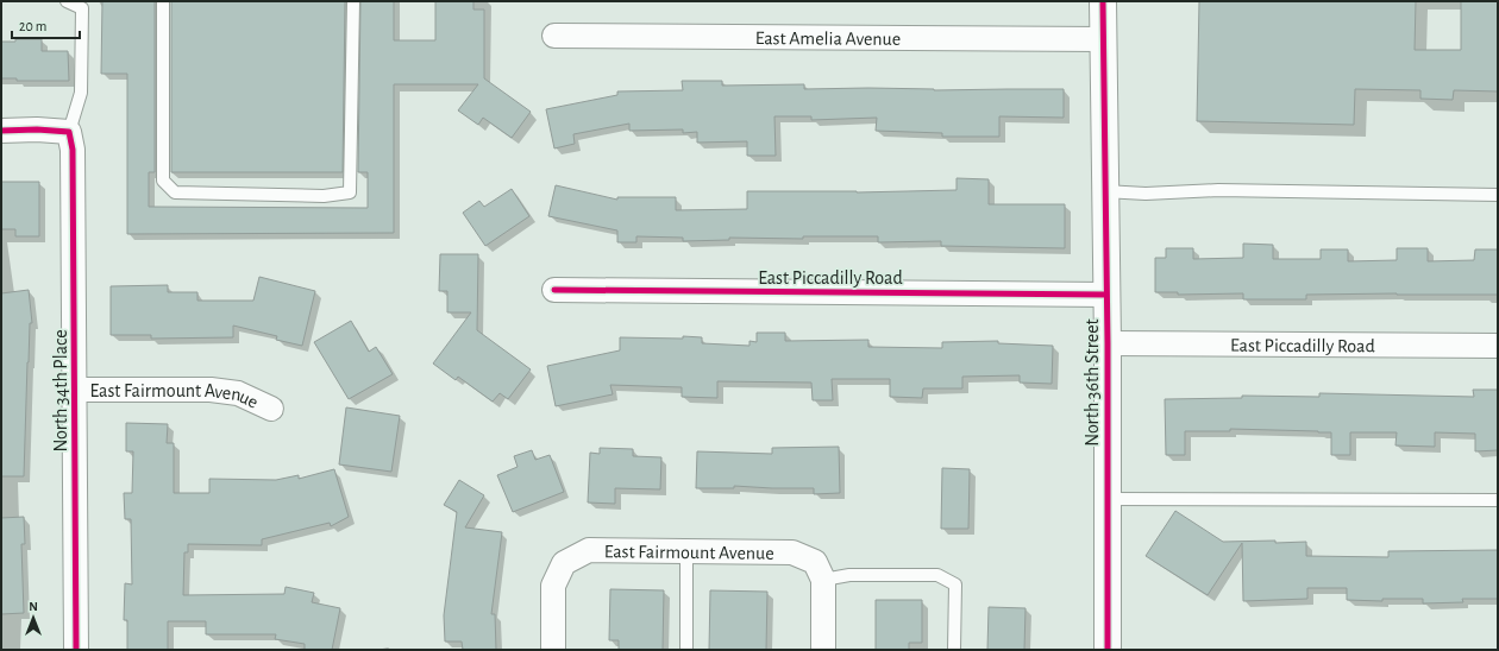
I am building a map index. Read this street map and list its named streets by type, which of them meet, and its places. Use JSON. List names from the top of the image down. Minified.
{"streets":{"main road":["North 36th Street"],"street":["East Amelia Avenue","East Piccadilly Road","North 34th Place","East Fairmount Avenue"]},"crossings":[["East Amelia Avenue","North 36th Street"],["East Piccadilly Road","North 36th Street"],["North 34th Place","East Fairmount Avenue"]],"scale_bar":"20 m","north":"top"}
